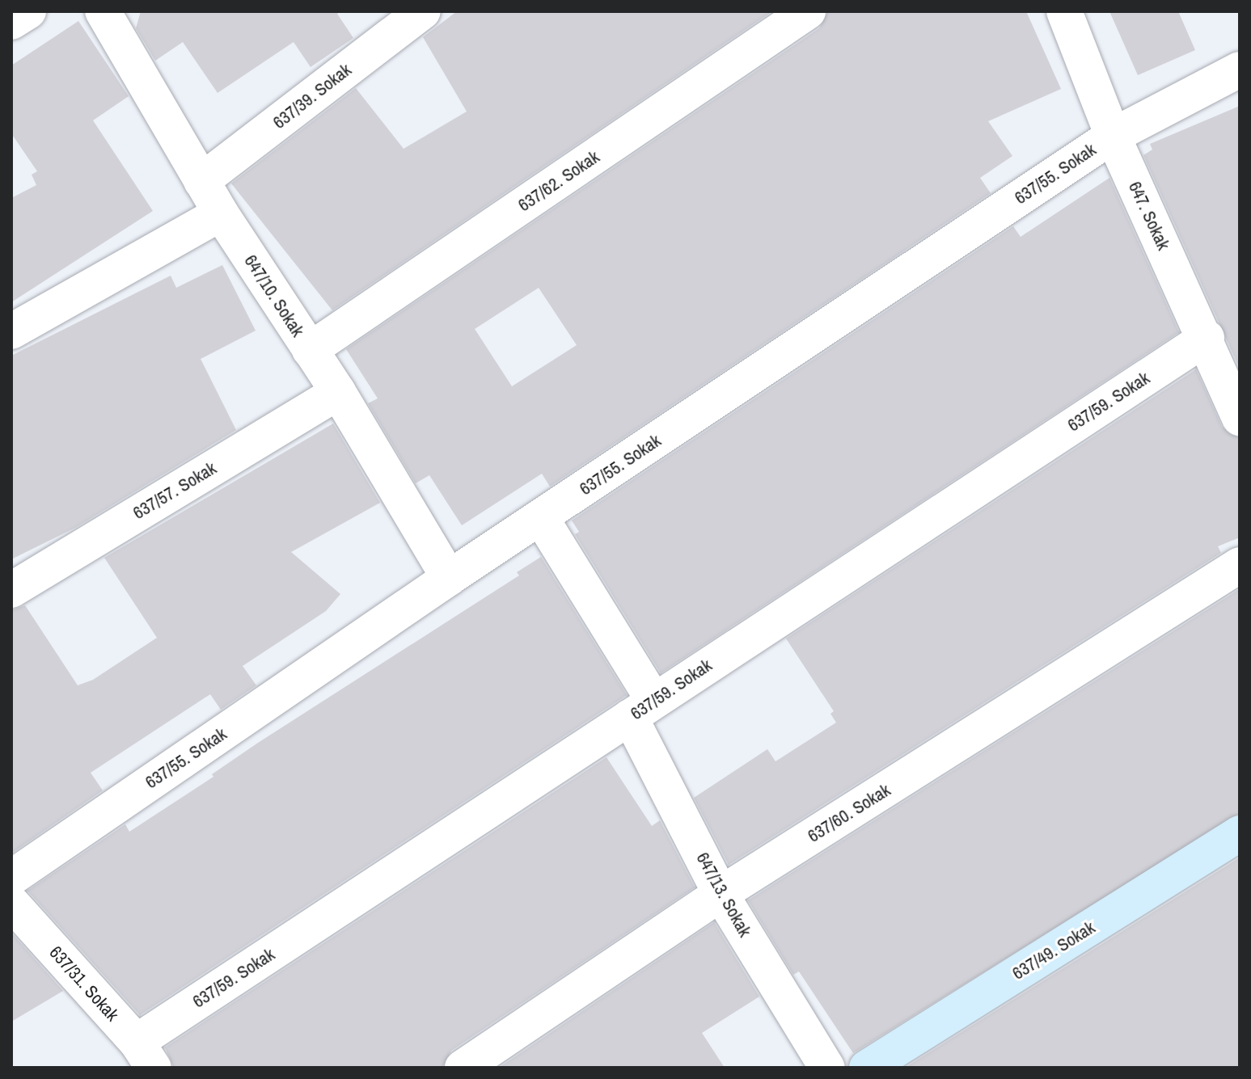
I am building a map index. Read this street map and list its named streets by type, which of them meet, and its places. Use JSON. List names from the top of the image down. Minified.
{"streets":{"street":["637/39. Sokak","637/55. Sokak","637/62. Sokak","647. Sokak","647/10. Sokak","637/59. Sokak","637/57. Sokak","637/60. Sokak","647/13. Sokak","637/49. Sokak","637/31. Sokak"]},"crossings":[["637/39. Sokak","647/10. Sokak"],["637/55. Sokak","647. Sokak"],["637/55. Sokak","647/10. Sokak"],["637/55. Sokak","647/13. Sokak"],["637/62. Sokak","647/10. Sokak"],["647. Sokak","637/59. Sokak"],["647/10. Sokak","637/57. Sokak"],["637/59. Sokak","647/13. Sokak"],["637/59. Sokak","637/31. Sokak"],["637/60. Sokak","647/13. Sokak"]]}
